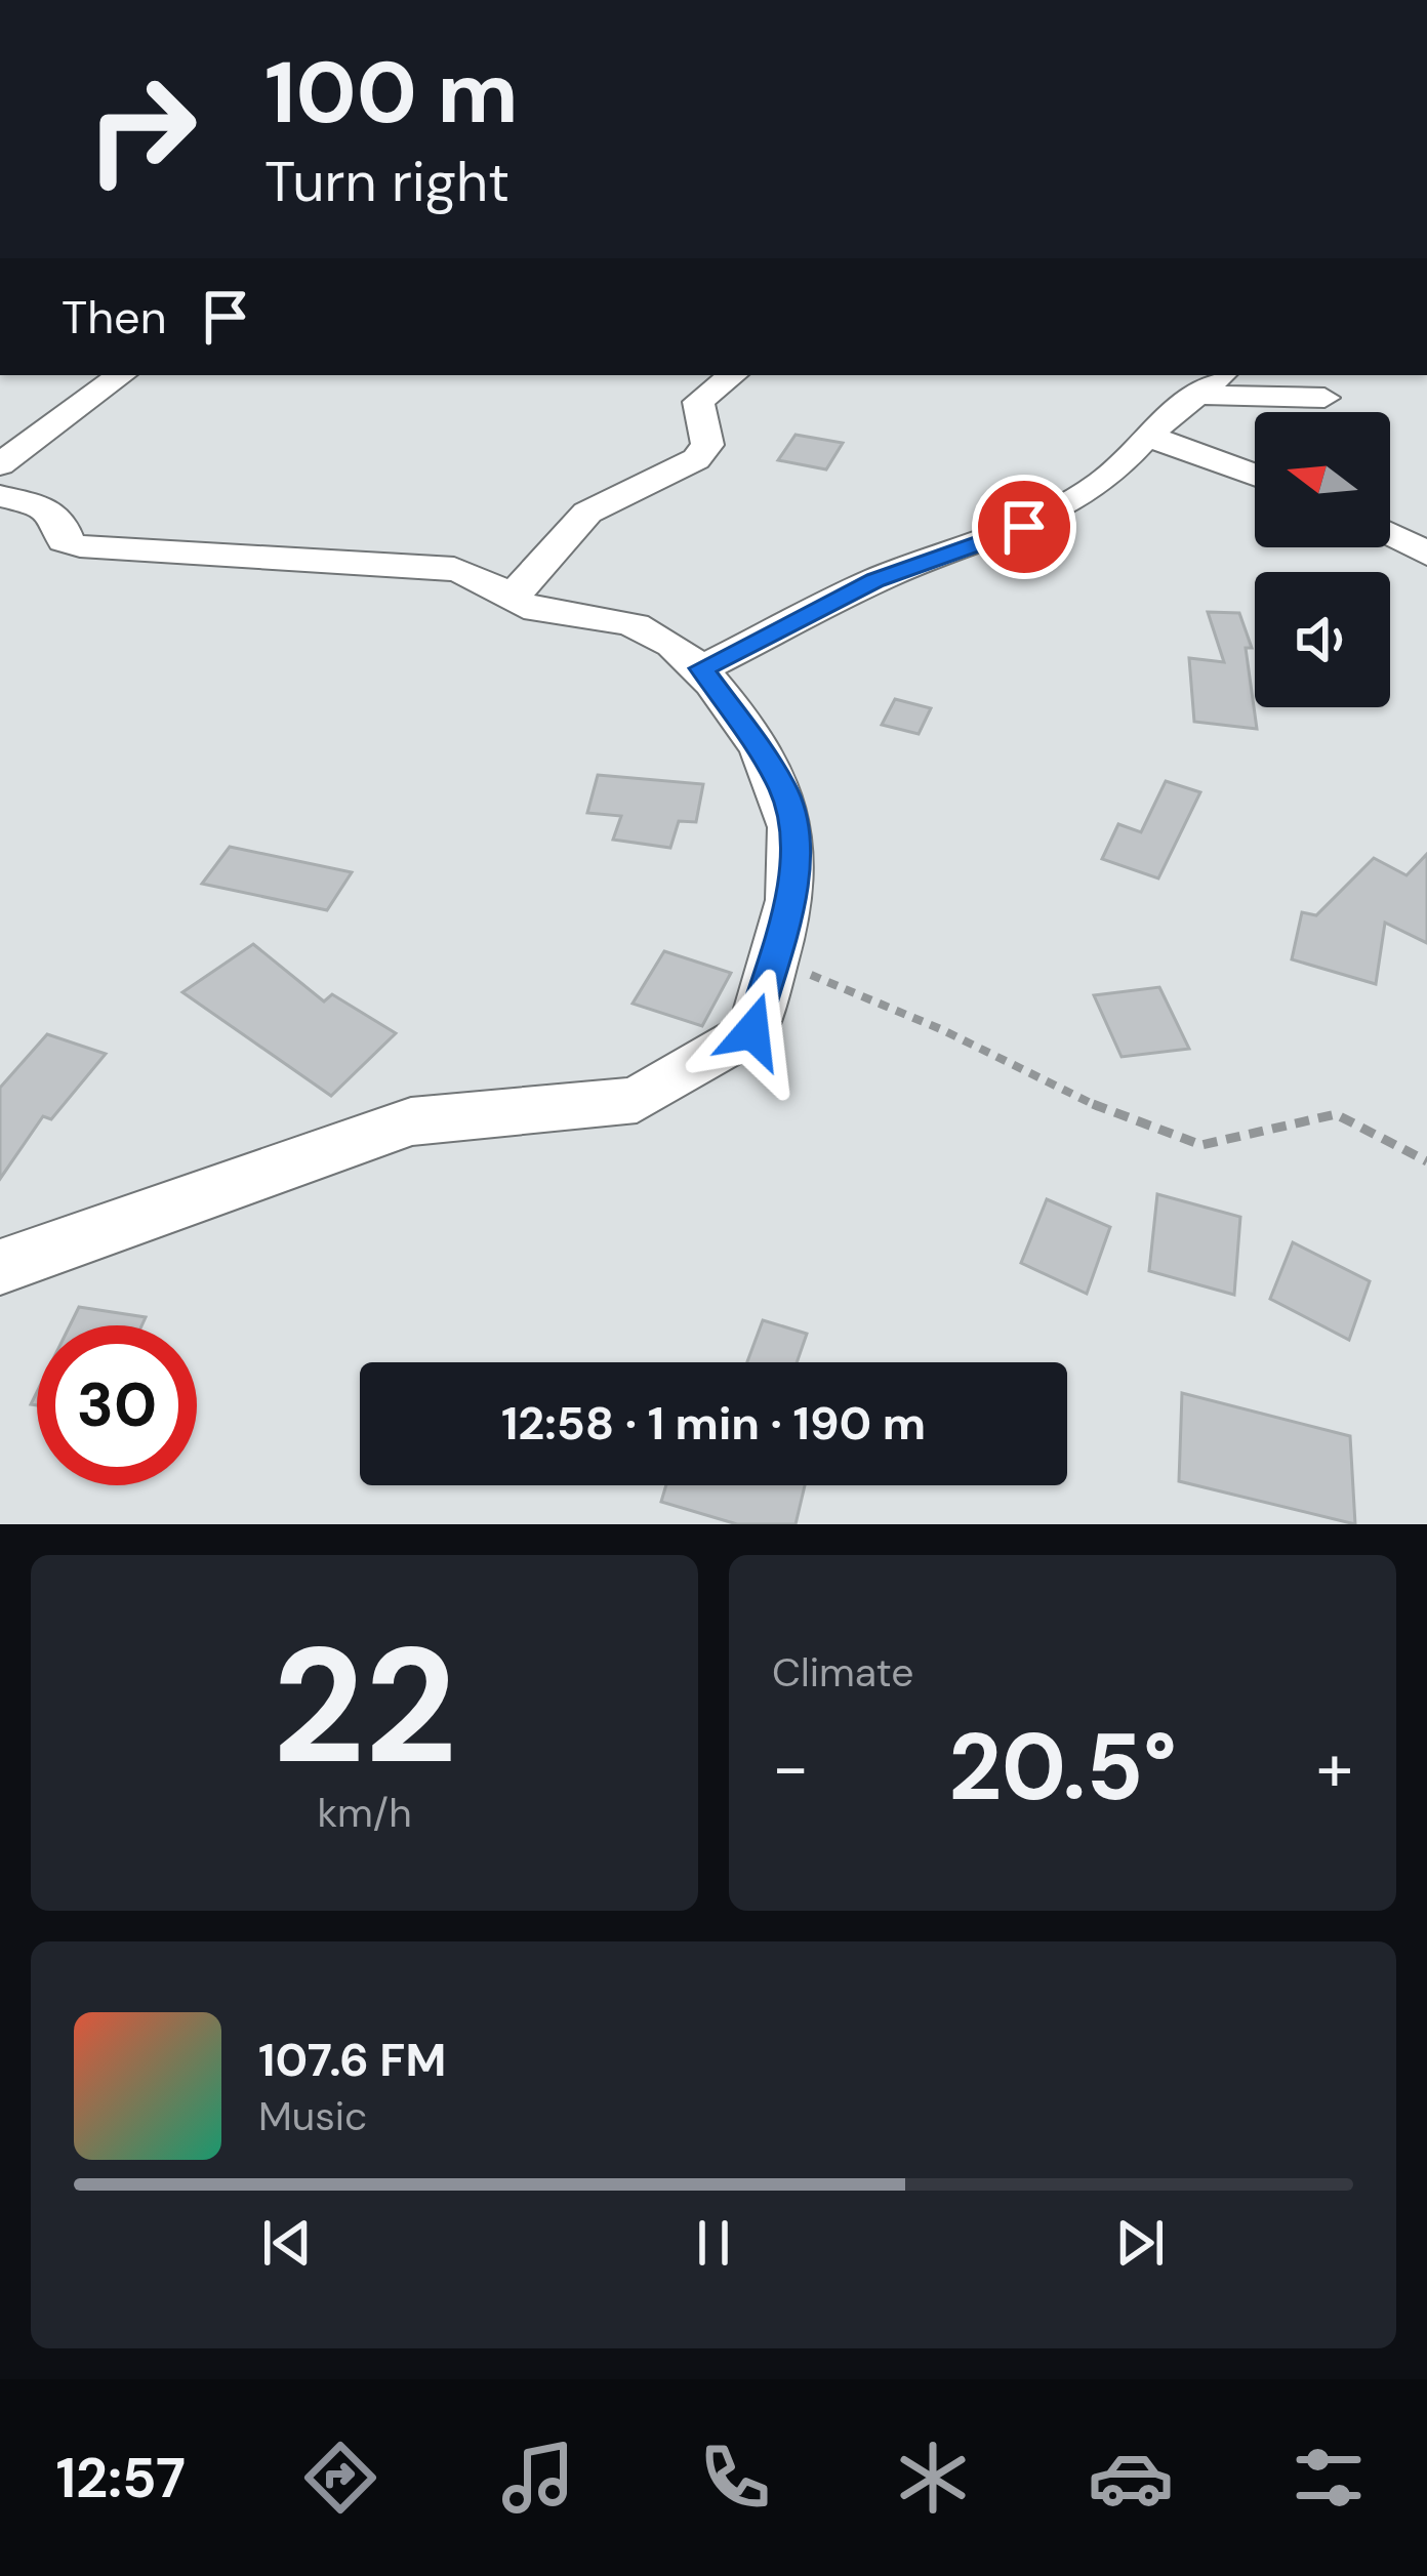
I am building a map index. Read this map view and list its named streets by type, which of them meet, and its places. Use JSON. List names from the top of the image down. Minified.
{"north":"left","page":{"turn":["100 m","Turn right"],"then":"Then","limit":"30","trip":"12:58 · 1 min · 190 m","tile":[["22","km/h"],"Climate"],"heat":["−","20.5°","+"],"song":["107.6 FM","Music"],"tabs":"12:57"}}
